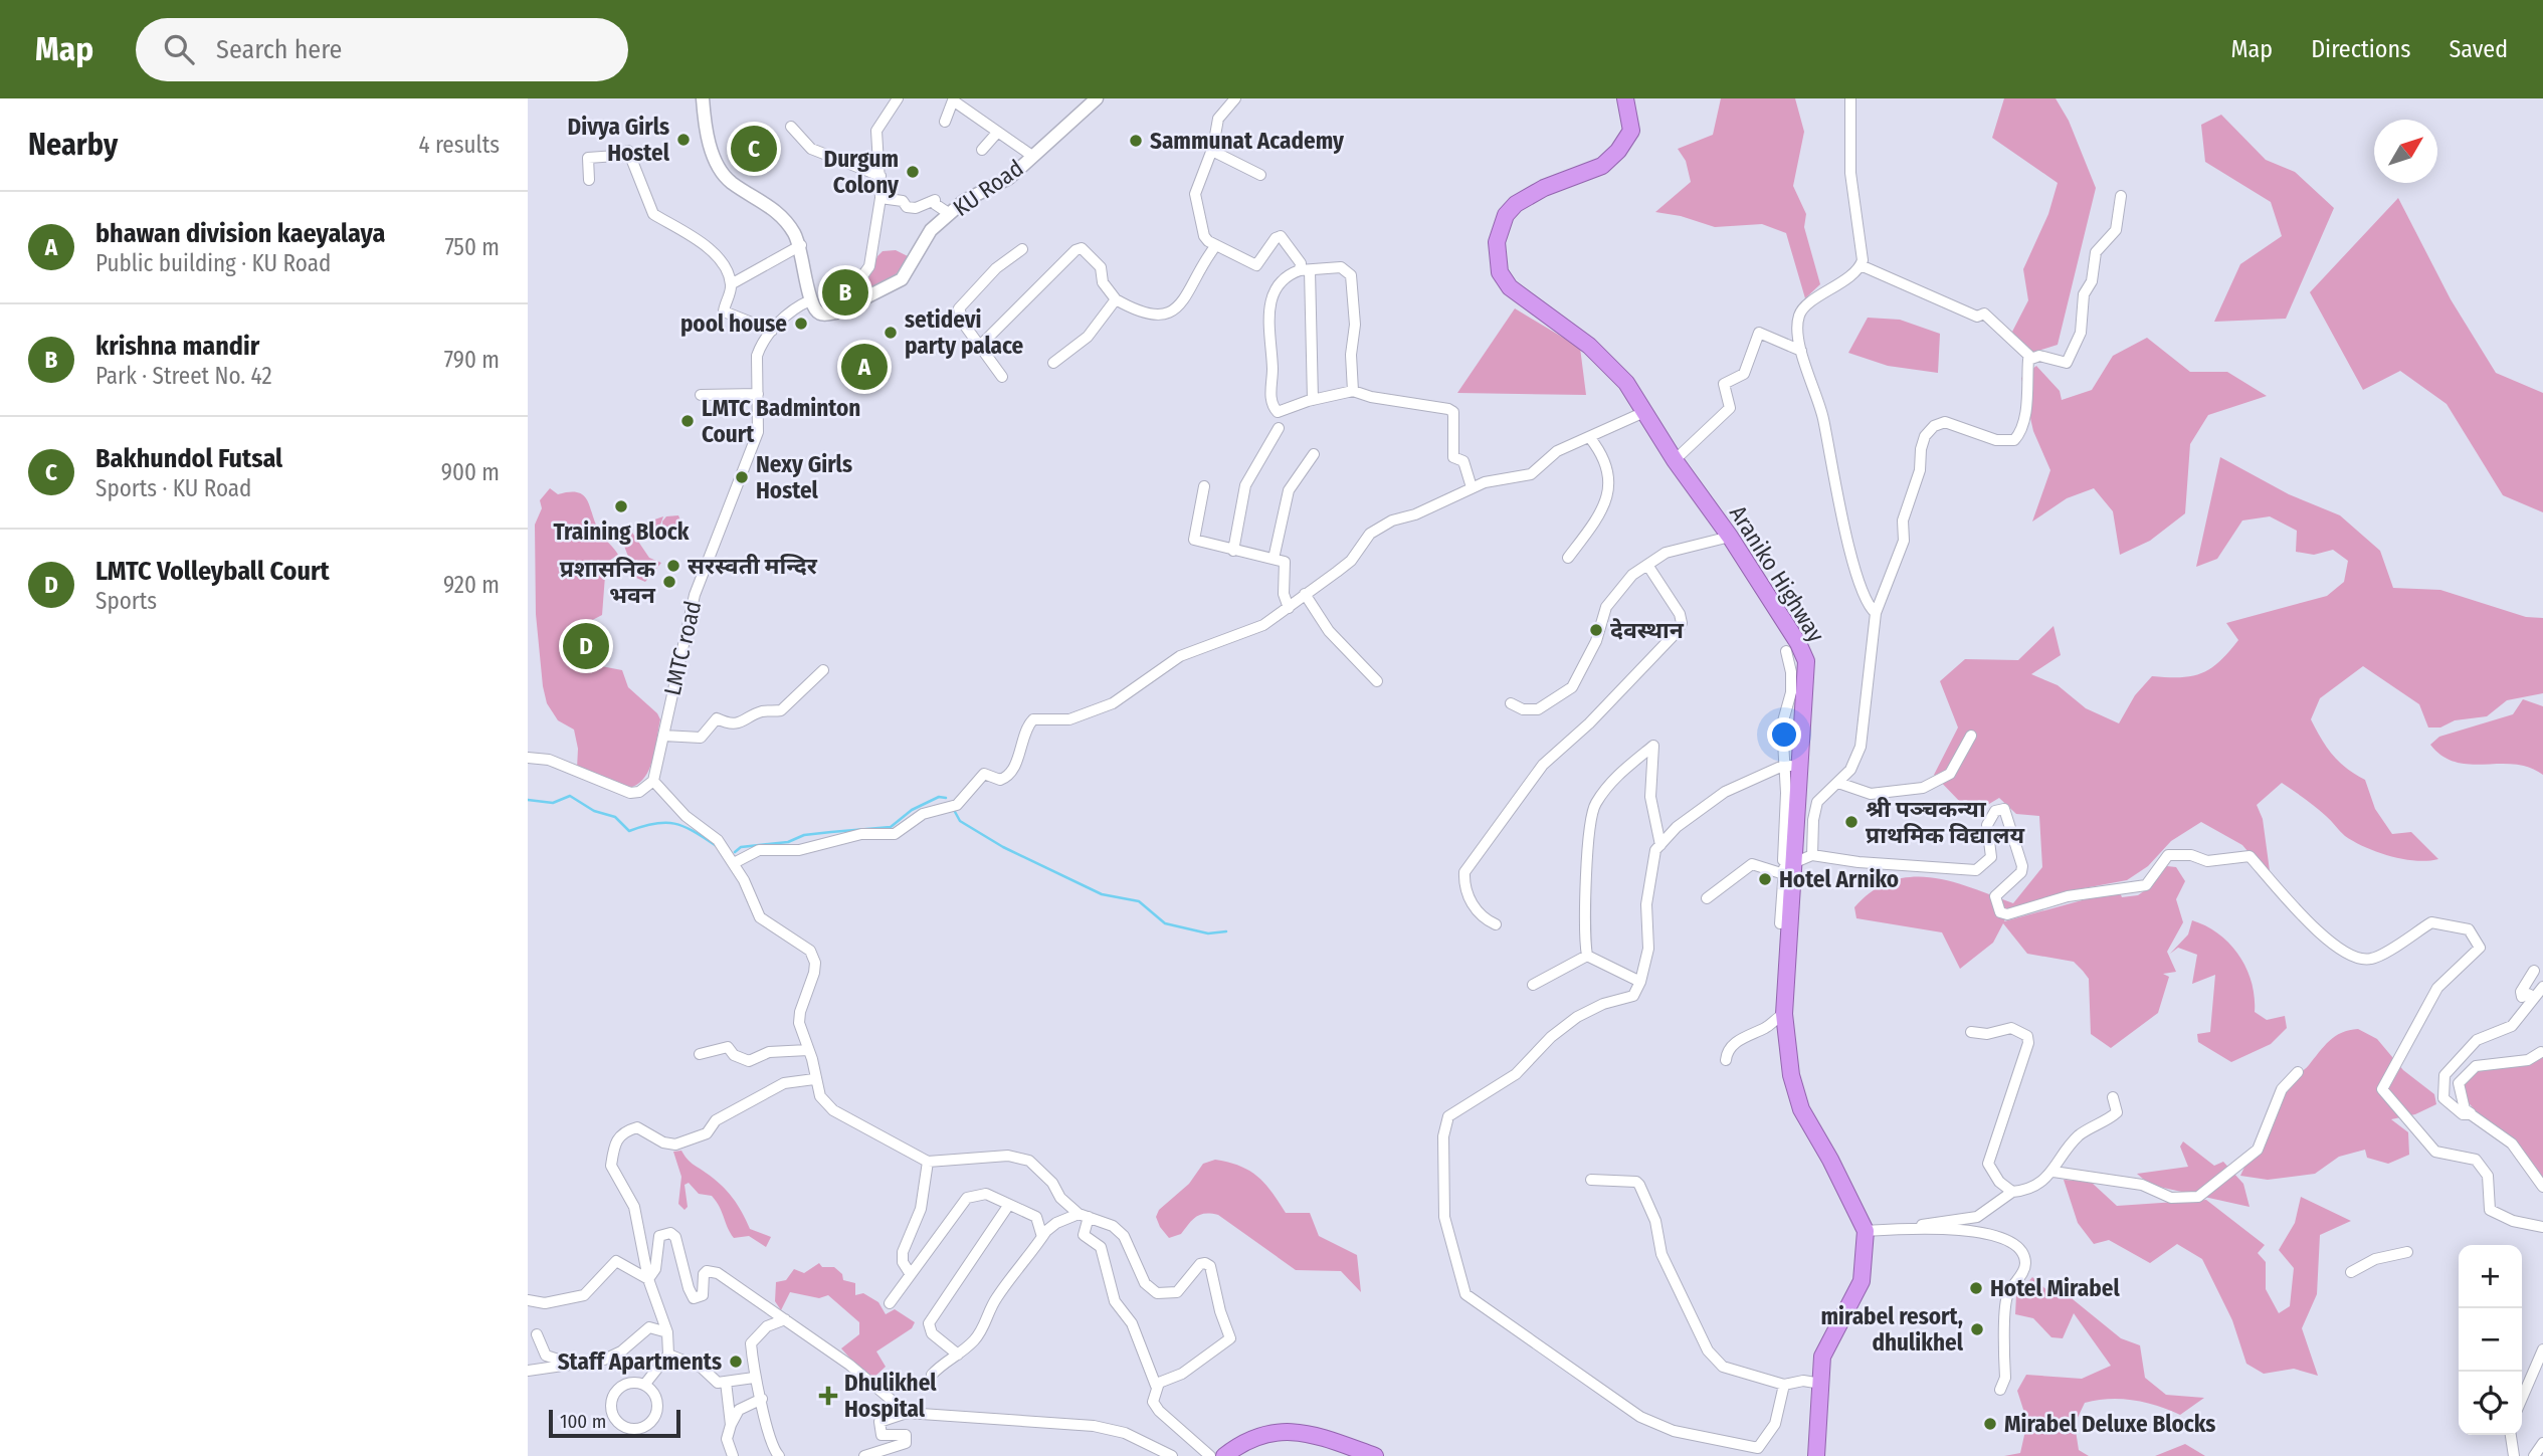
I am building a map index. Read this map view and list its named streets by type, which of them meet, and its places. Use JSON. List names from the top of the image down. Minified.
{"streets":{"highway":["Araniko Highway"],"street":["KU Road","LMTC road"]},"crossings":[["KU Road","LMTC road"]],"places":{"other":["Divya Girls Hostel","Sammunat Academy","Durgum Colony","pool house","setidevi party palace","LMTC Badminton Court","Nexy Girls Hostel","Training Block","सरस्वती मन्दिर","प्रशासनिक भवन","देवस्थान","श्री पञ्चकन्या प्राथमिक विद्यालय","Hotel Arniko","Hotel Mirabel","mirabel resort, dhulikhel","Staff Apartments","Mirabel Deluxe Blocks"],"health":["Dhulikhel Hospital"]},"scale_bar":"100 m","north":"top right","page":{"header":"Map","search":"Search here","nav":["Map","Directions","Saved"],"heading":["Nearby","4 results"],"pins":["C","B","A","D"],"list":[{"mark":"A","name":"bhawan division kaeyalaya","note":"Public building · KU Road","value":"750 m"},{"mark":"B","name":"krishna mandir","note":"Park · Street No. 42","value":"790 m"},{"mark":"C","name":"Bakhundol Futsal","note":"Sports · KU Road","value":"900 m"},{"mark":"D","name":"LMTC Volleyball Court","note":"Sports","value":"920 m"}],"map_buttons":["+","−"],"scale":"100 m"}}
